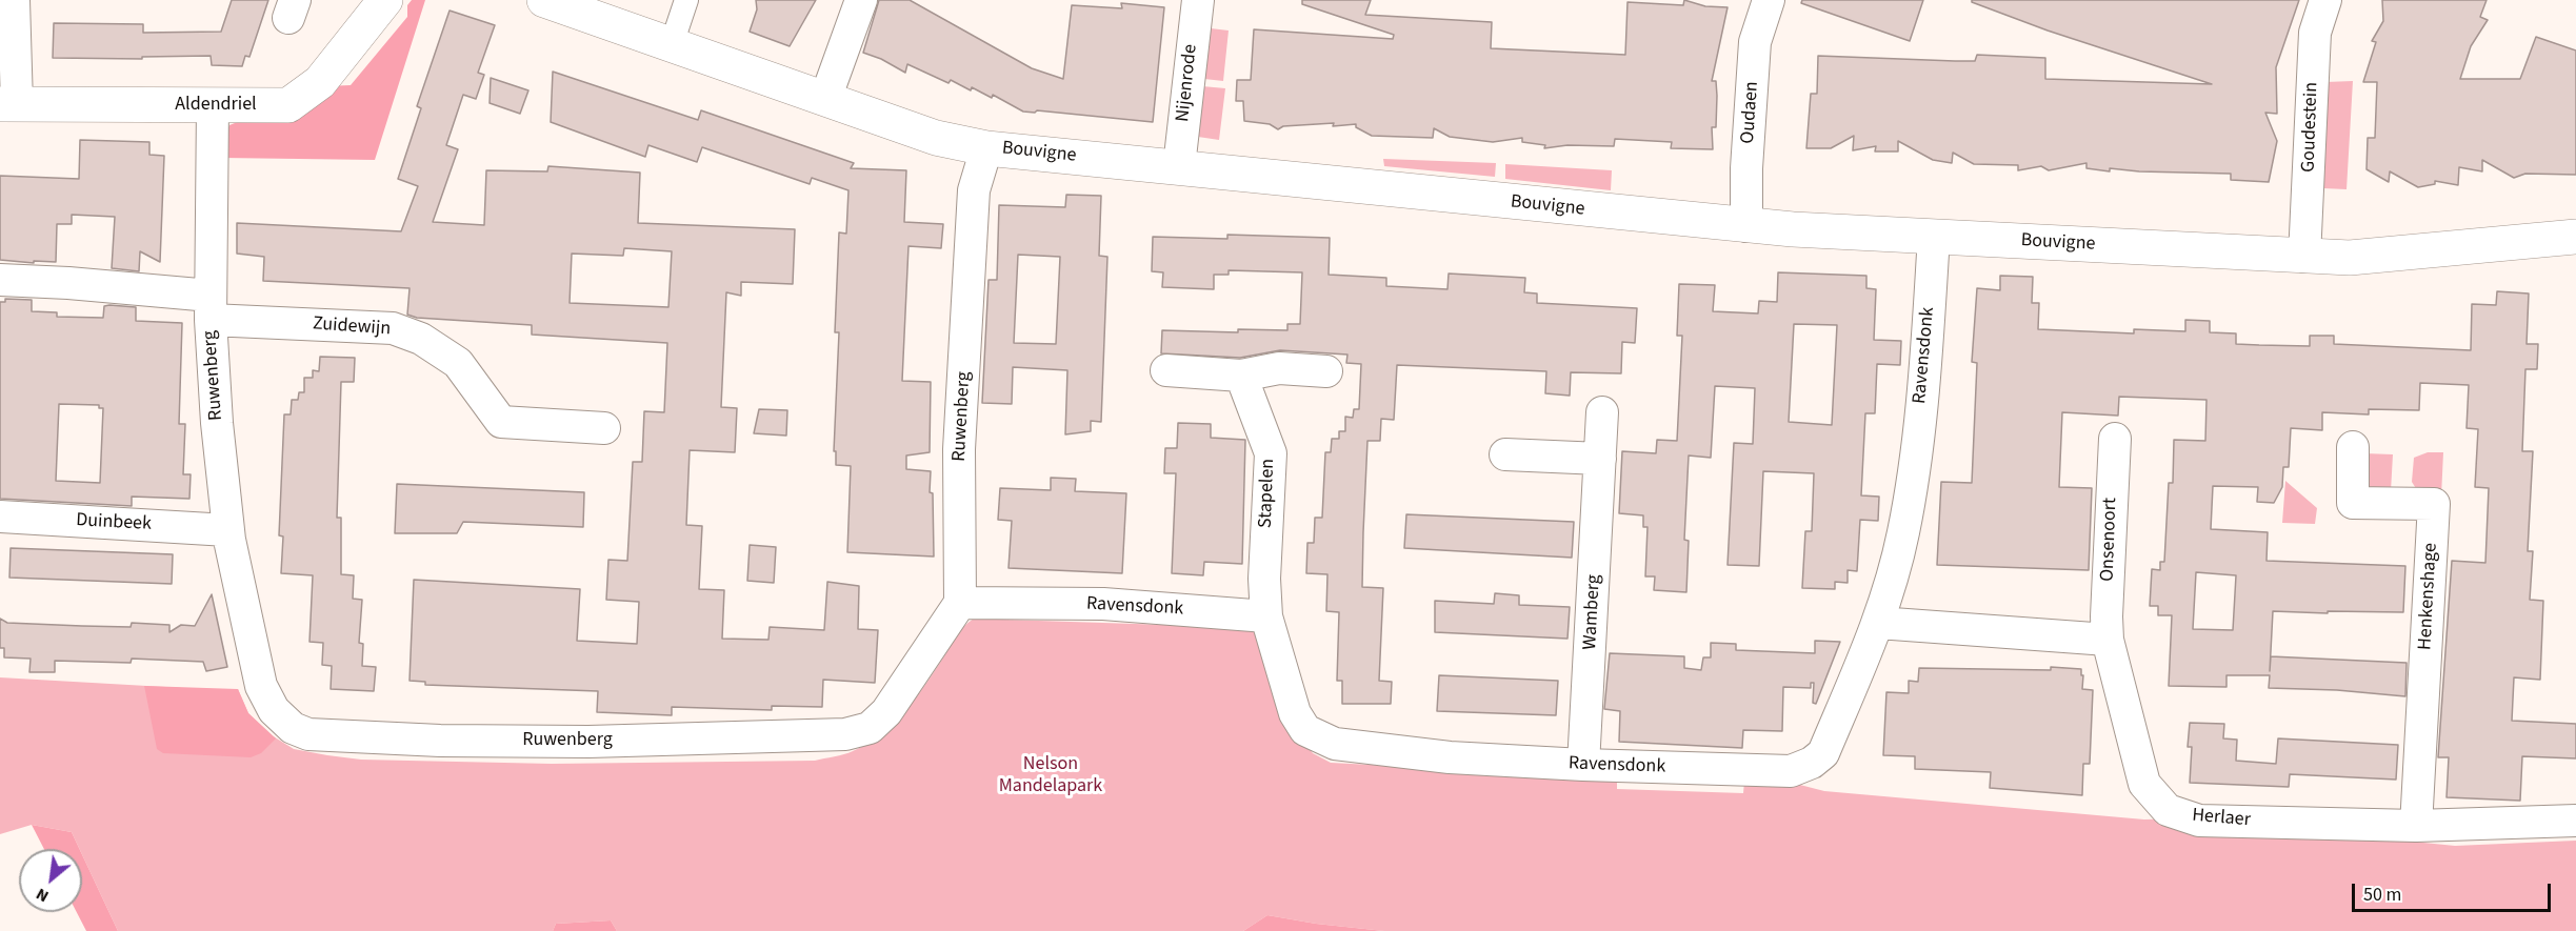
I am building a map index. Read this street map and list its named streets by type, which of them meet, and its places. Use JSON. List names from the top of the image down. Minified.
{"streets":{"street":["Nijenrode","Aldendriel","Oudaen","Goudestein","Bouvigne","Zuidewijn","Ravensdonk","Ruwenberg","Stapelen","Duinbeek","Onsenoort","Henkenshage","Wamberg","Herlaer"]},"crossings":[["Nijenrode","Bouvigne"],["Aldendriel","Ruwenberg"],["Oudaen","Bouvigne"],["Goudestein","Bouvigne"],["Bouvigne","Ravensdonk"],["Bouvigne","Ruwenberg"],["Zuidewijn","Ruwenberg"],["Ravensdonk","Ruwenberg"],["Ravensdonk","Stapelen"],["Ravensdonk","Wamberg"],["Ruwenberg","Duinbeek"],["Onsenoort","Herlaer"],["Henkenshage","Herlaer"]],"parks":["Nelson Mandelapark"],"scale_bar":"50 m","north":"bottom left"}
